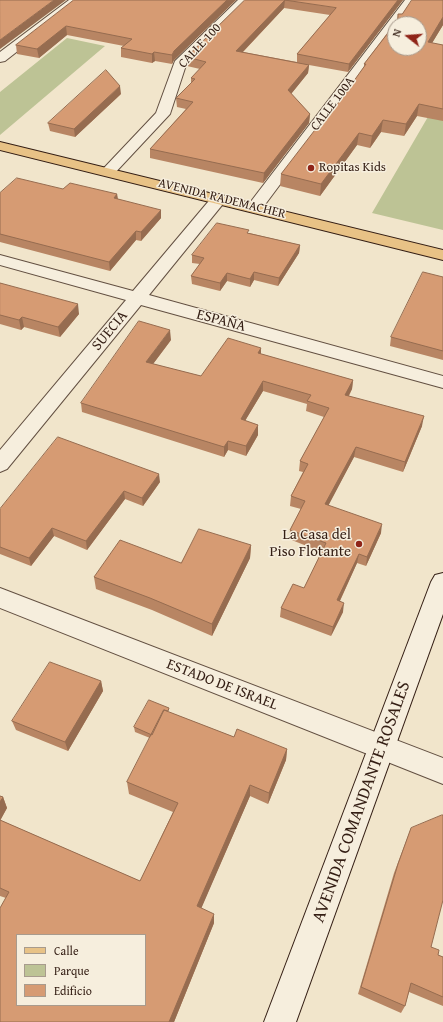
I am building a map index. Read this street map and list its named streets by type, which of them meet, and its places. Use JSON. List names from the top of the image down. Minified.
{"streets":{"main road":["AVENIDA RADEMACHER"],"street":["CALLE 100","CALLE 100A","ESPAÑA","SUECIA","ESTADO DE ISRAEL","AVENIDA COMANDANTE ROSALES"]},"crossings":[["CALLE 100","AVENIDA RADEMACHER"],["CALLE 100A","AVENIDA RADEMACHER"],["AVENIDA RADEMACHER","SUECIA"],["ESPAÑA","SUECIA"],["ESTADO DE ISRAEL","AVENIDA COMANDANTE ROSALES"]],"places":["Ropitas Kids","La Casa del Piso Flotante"],"legend":["Calle","Parque","Edificio"],"north":"left"}
